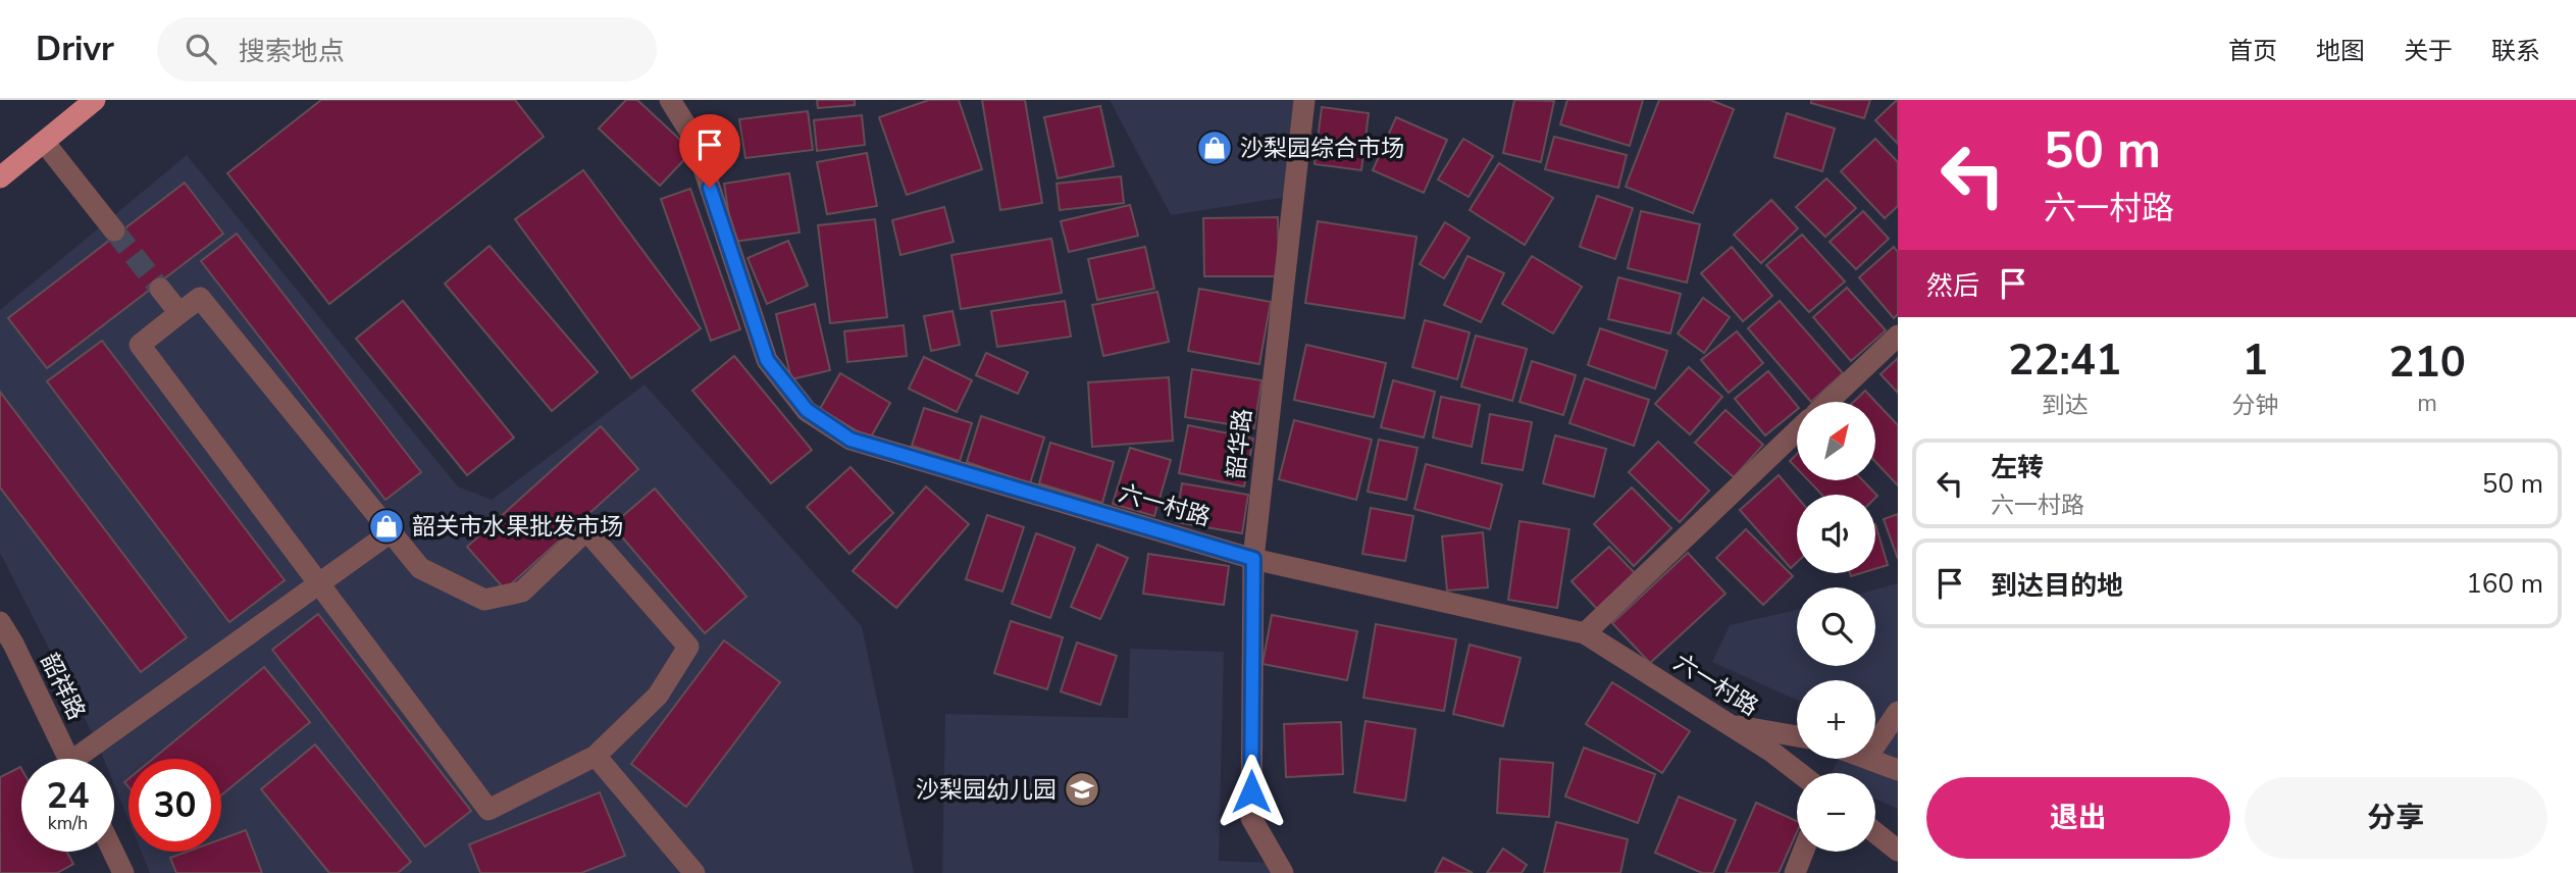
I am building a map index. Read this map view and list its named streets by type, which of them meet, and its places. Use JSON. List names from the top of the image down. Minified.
{"streets":{"street":["韶华路","六一村路","韶祥路"]},"crossings":[["韶华路","六一村路"]],"places":{"shop":["沙梨园综合市场","韶关市水果批发市场"],"school or university":["沙梨园幼儿园"]},"north":"top right","page":{"header":"Drivr","search":"搜索地点","nav":["首页","地图","关于","联系"],"turn":["50 m","六一村路"],"then":"然后","eta":["22:41","到达","1","分钟","210","m"],"map_buttons":["+","−"],"list":[{"name":"左转","note":"六一村路","value":"50 m"},{"name":"到达目的地","value":"160 m"}],"speed":"24 km/h","limit":"30","buttons":["退出","分享"]}}
